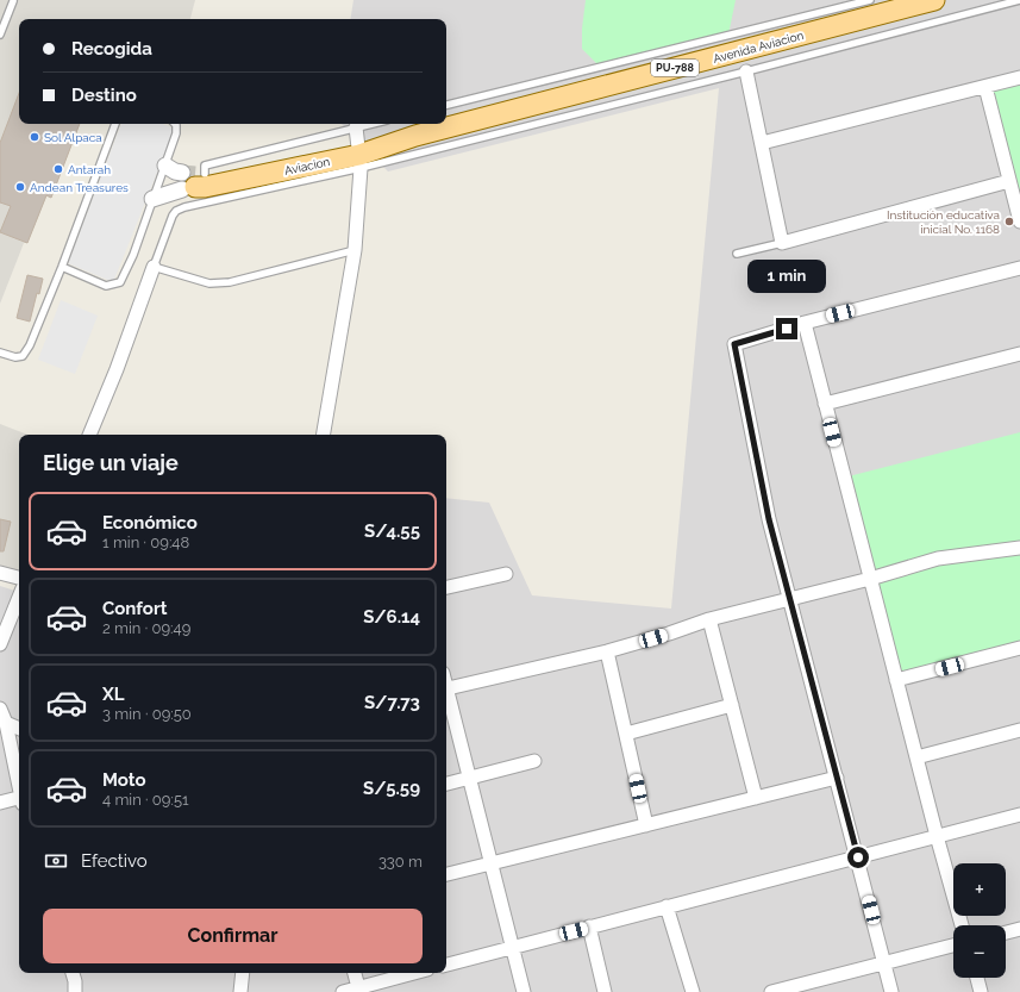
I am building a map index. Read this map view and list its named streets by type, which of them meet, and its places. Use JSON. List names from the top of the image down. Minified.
{"streets":{"main road":["Avenida Aviacion","PU-788","Aviacion"]},"crossings":[["Avenida Aviacion","Aviacion"]],"places":["Sol Alpaca","Antarah","Andean Treasures","Institución educativa inicial No. 1168"],"page":{"banner":["Recogida","Destino"],"bubble":"1 min","heading":"Elige un viaje","list":[{"name":"Económico","note":"1 min · 09:48","value":"S/4.55"},{"name":"Confort","note":"2 min · 09:49","value":"S/6.14"},{"name":"XL","note":"3 min · 09:50","value":"S/7.73"},{"name":"Moto","note":"4 min · 09:51","value":"S/5.59"}],"pay":["Efectivo","330 m"],"map_buttons":["+","−"],"buttons":"Confirmar"}}
